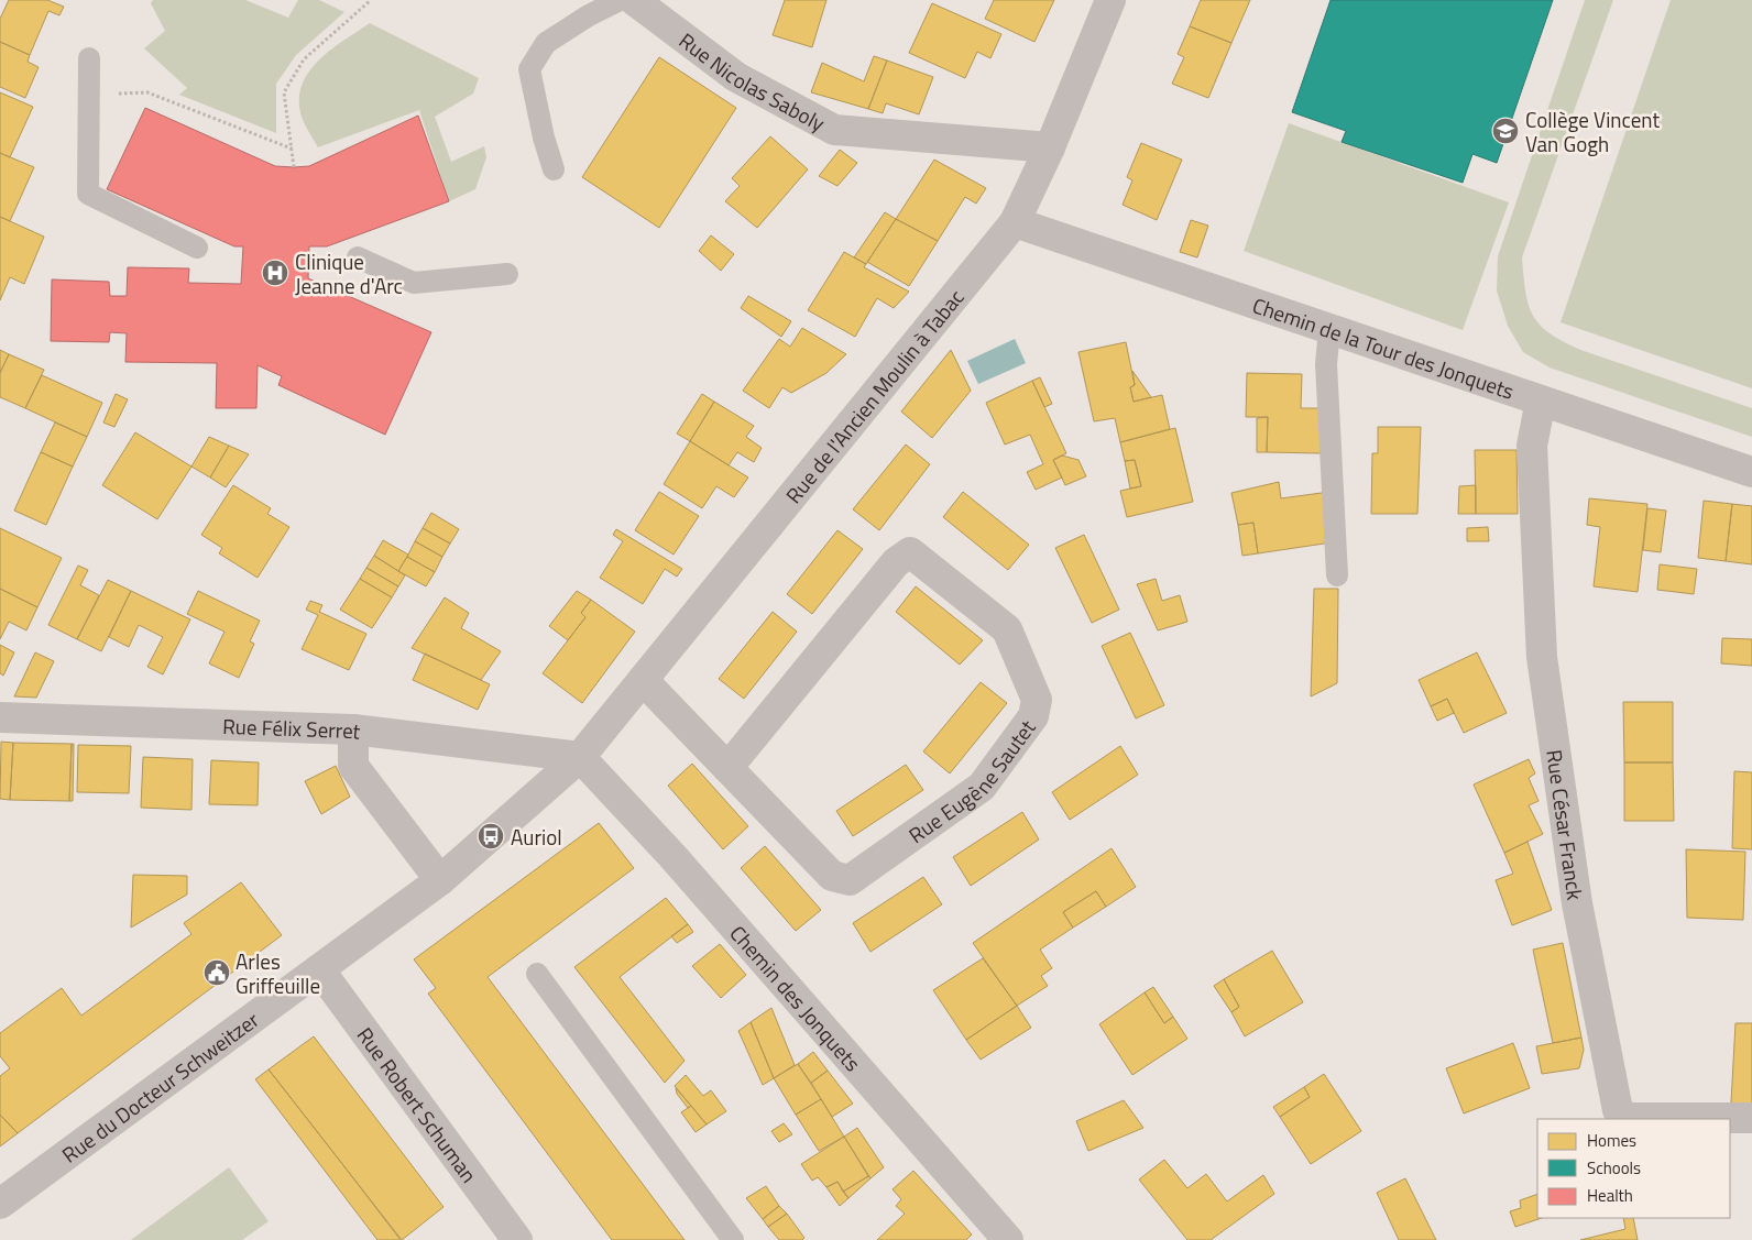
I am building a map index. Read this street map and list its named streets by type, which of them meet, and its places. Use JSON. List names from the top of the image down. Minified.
{"streets":{"street":["Rue Nicolas Saboly","Chemin de la Tour des Jonquets","Rue de l'Ancien Moulin à Tabac","Rue Félix Serret","Rue Eugène Sautet","Rue César Franck","Chemin des Jonquets","Rue du Docteur Schweitzer","Rue Robert Schuman"]},"crossings":[["Rue Nicolas Saboly","Rue de l'Ancien Moulin à Tabac"],["Chemin de la Tour des Jonquets","Rue de l'Ancien Moulin à Tabac"],["Chemin de la Tour des Jonquets","Rue César Franck"],["Rue de l'Ancien Moulin à Tabac","Rue Félix Serret"],["Rue de l'Ancien Moulin à Tabac","Rue Eugène Sautet"],["Rue de l'Ancien Moulin à Tabac","Chemin des Jonquets"],["Rue de l'Ancien Moulin à Tabac","Rue du Docteur Schweitzer"],["Rue Félix Serret","Chemin des Jonquets"],["Rue du Docteur Schweitzer","Rue Robert Schuman"]],"places":{"school or university":["Collège Vincent Van Gogh"],"hospital":["Clinique Jeanne d'Arc"],"bus stop":["Auriol"],"public building":["Arles Griffeuille"]},"legend":["Homes","Schools","Health"]}
